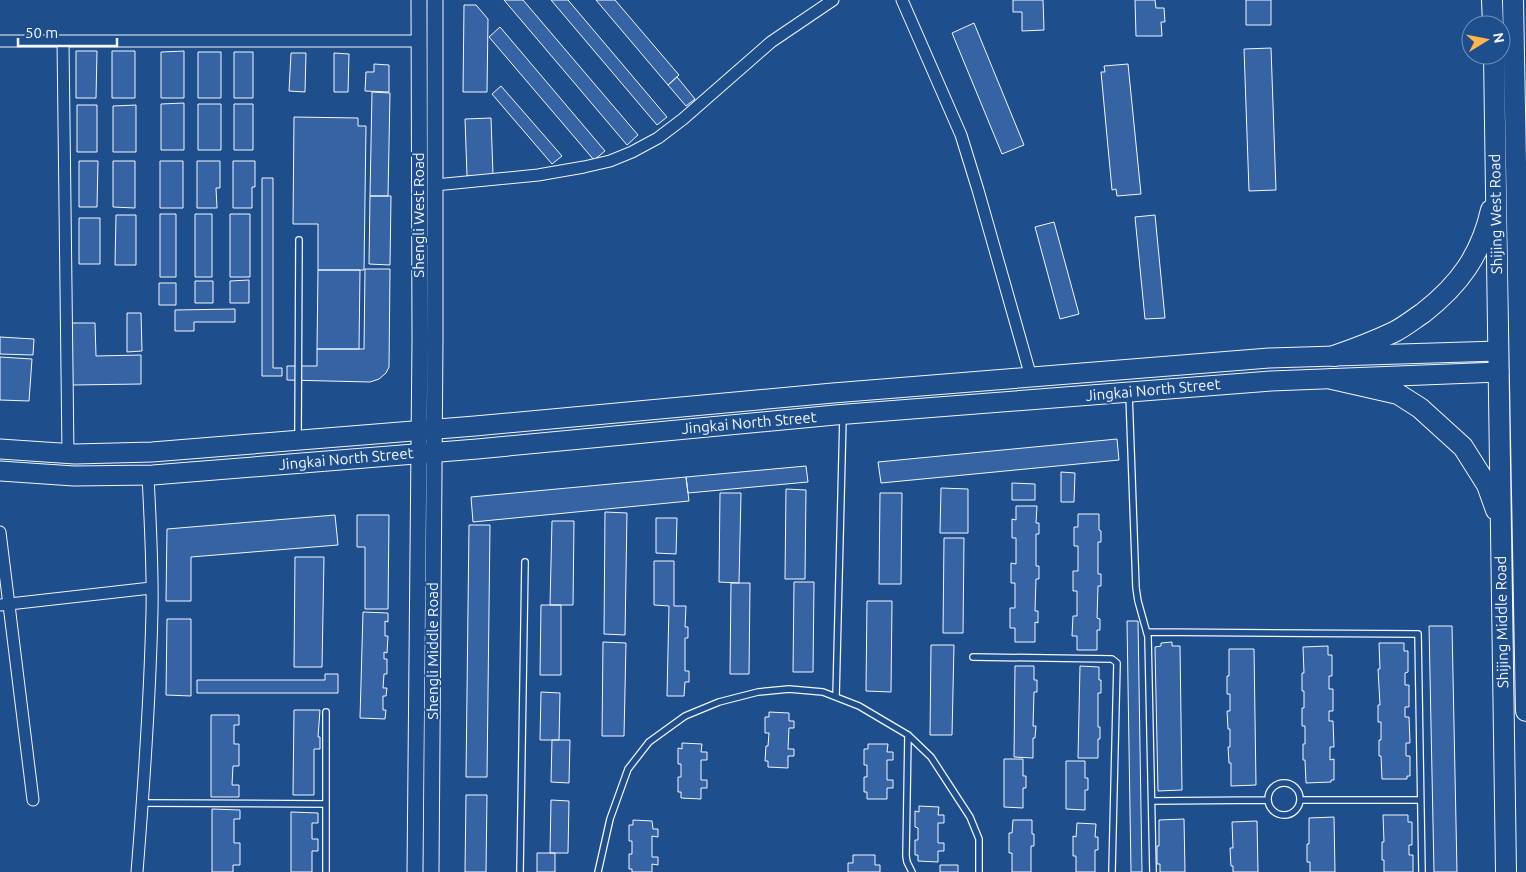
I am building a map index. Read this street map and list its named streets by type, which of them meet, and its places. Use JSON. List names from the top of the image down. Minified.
{"streets":{"highway":["Shijing West Road","Shijing Middle Road"],"main road":["Jingkai North Street"],"street":["Shengli West Road","Shengli Middle Road"]},"crossings":[["Shijing West Road","Jingkai North Street"],["Shijing West Road","Shijing Middle Road"],["Shengli West Road","Jingkai North Street"],["Shengli West Road","Shengli Middle Road"],["Jingkai North Street","Shijing Middle Road"],["Jingkai North Street","Shengli Middle Road"]],"scale_bar":"50 m","north":"right"}
